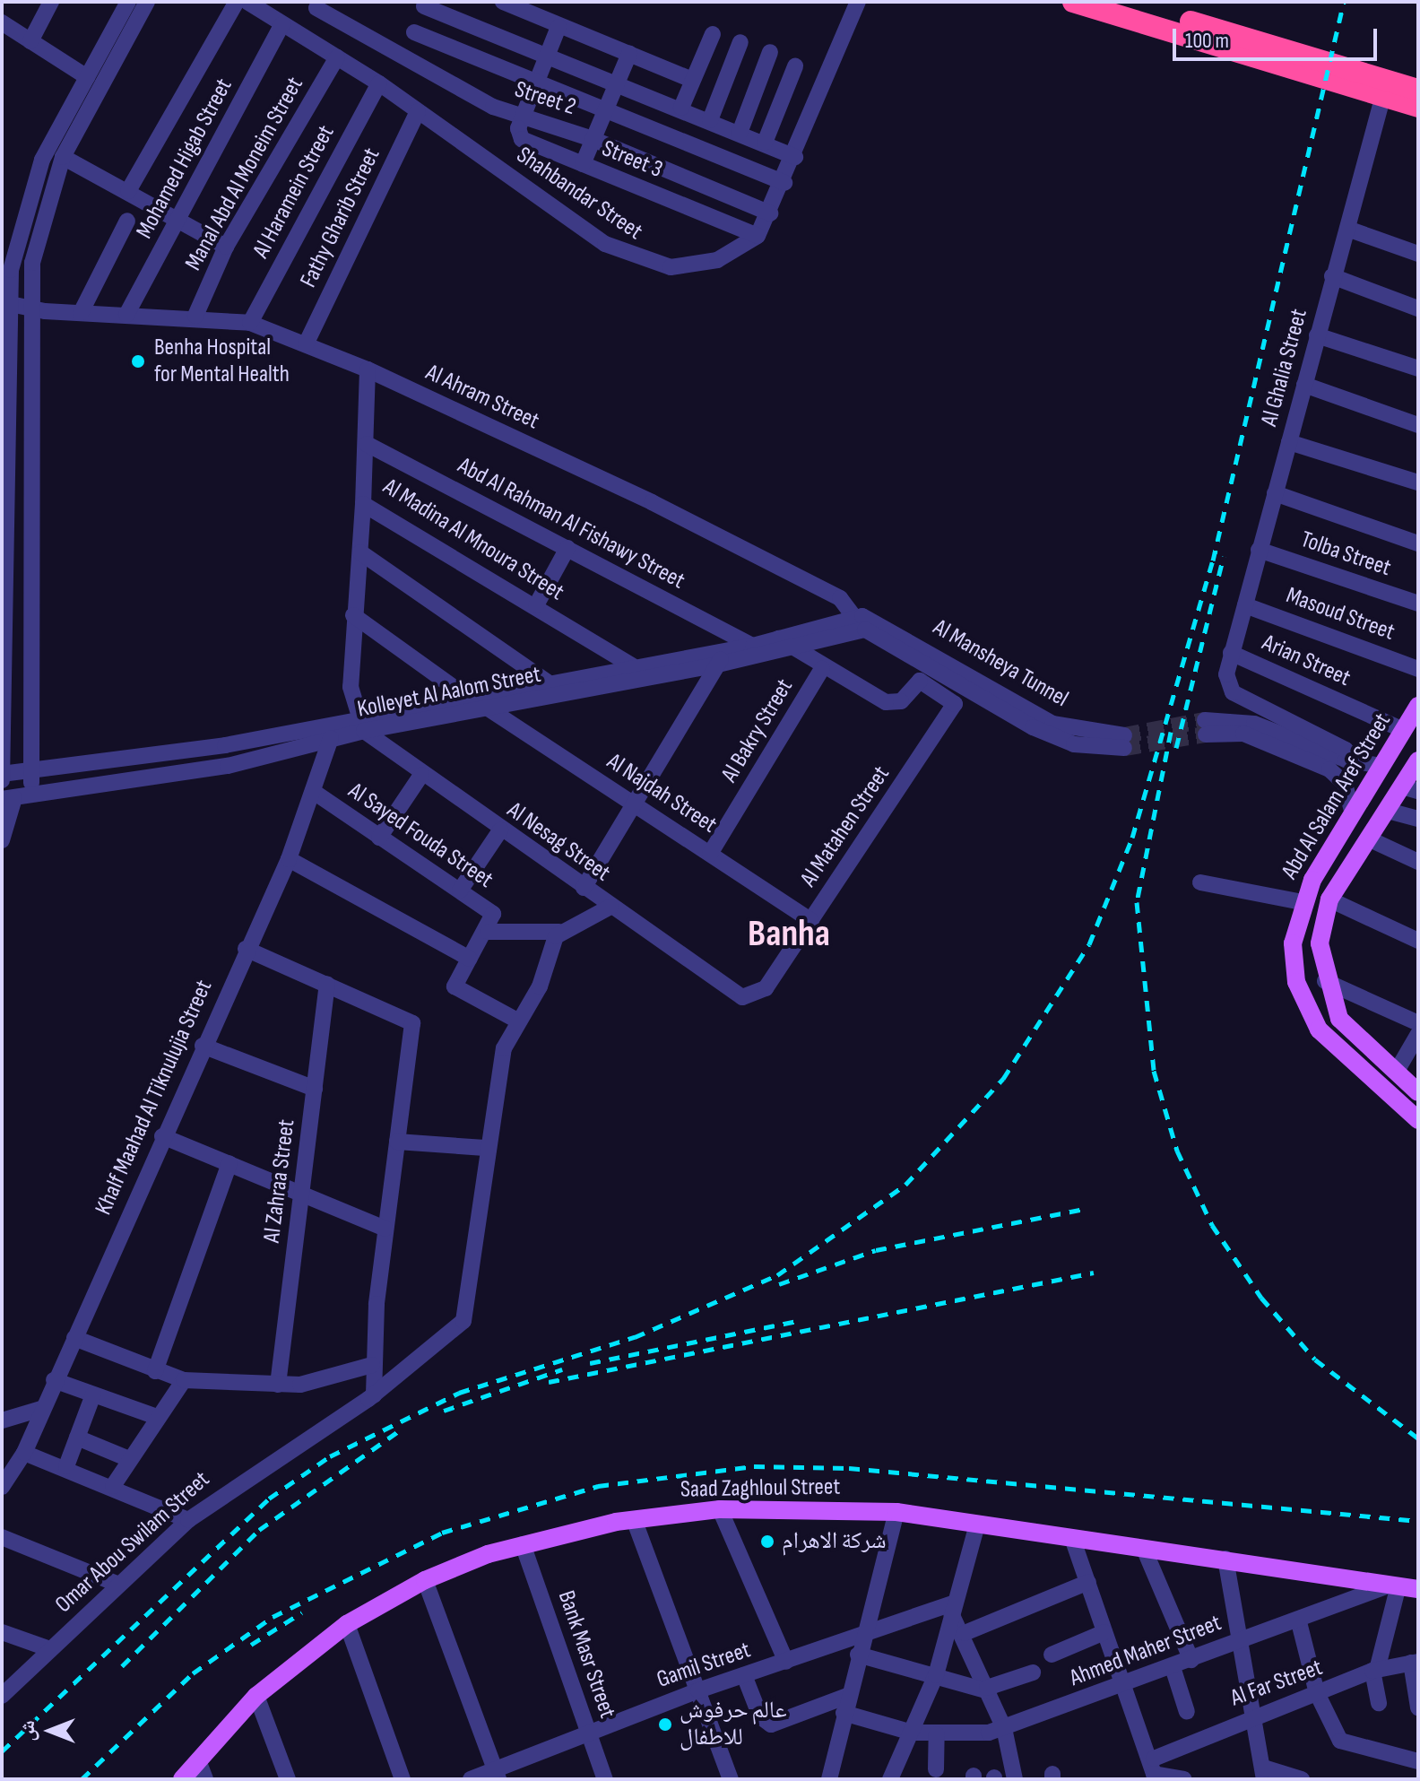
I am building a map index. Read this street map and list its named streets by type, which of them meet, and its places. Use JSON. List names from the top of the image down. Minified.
{"streets":{"main road":["Abd Al Salam Aref Street","Saad Zaghloul Street"],"street":["Street 2","Mohamed Higab Street","Street 3","Manal Abd Al Moneim Street","Al Haramein Street","Shahbandar Street","Fathy Gharib Street","Al Ghalia Street","Al Ahram Street","Abd Al Rahman Al Fishawy Street","Al Madina Al Mnoura Street","Tolba Street","Masoud Street","Arian Street","Al Mansheya Tunnel","Kolleyet Al Aalom Street","Al Bakry Street","Al Najdah Street","Al Matahen Street","Al Sayed Fouda Street","Al Nesag Street","Khalf Maahad Al Tiknulujia Street","Al Zahraa Street","Omar Abou Swilam Street","Ahmed Maher Street","Bank Masr Street","Gamil Street","Al Far Street"]},"crossings":[["Street 2","Street 3"],["Mohamed Higab Street","Shahbandar Street"],["Mohamed Higab Street","Al Ahram Street"],["Street 3","Shahbandar Street"],["Manal Abd Al Moneim Street","Shahbandar Street"],["Manal Abd Al Moneim Street","Al Ahram Street"],["Al Haramein Street","Shahbandar Street"],["Al Haramein Street","Al Ahram Street"],["Shahbandar Street","Fathy Gharib Street"],["Fathy Gharib Street","Al Ahram Street"],["Al Ghalia Street","Tolba Street"],["Al Ghalia Street","Masoud Street"],["Al Ghalia Street","Arian Street"],["Al Ahram Street","Al Madina Al Mnoura Street"],["Al Ahram Street","Al Mansheya Tunnel"],["Al Ahram Street","Kolleyet Al Aalom Street"],["Abd Al Rahman Al Fishawy Street","Al Madina Al Mnoura Street"],["Abd Al Rahman Al Fishawy Street","Kolleyet Al Aalom Street"],["Al Madina Al Mnoura Street","Kolleyet Al Aalom Street"],["Arian Street","Abd Al Salam Aref Street"],["Al Mansheya Tunnel","Kolleyet Al Aalom Street"],["Kolleyet Al Aalom Street","Al Najdah Street"],["Kolleyet Al Aalom Street","Al Nesag Street"],["Kolleyet Al Aalom Street","Khalf Maahad Al Tiknulujia Street"],["Al Bakry Street","Al Najdah Street"],["Al Bakry Street","Al Matahen Street"],["Al Najdah Street","Al Matahen Street"],["Al Matahen Street","Al Nesag Street"],["Al Sayed Fouda Street","Khalf Maahad Al Tiknulujia Street"],["Saad Zaghloul Street","Ahmed Maher Street"],["Saad Zaghloul Street","Bank Masr Street"],["Bank Masr Street","Gamil Street"]],"districts":["Banha"],"places":["Benha Hospital for Mental Health","شركة الاهرام","عالم حرفوش للاطفال"],"scale_bar":"100 m","north":"left"}
